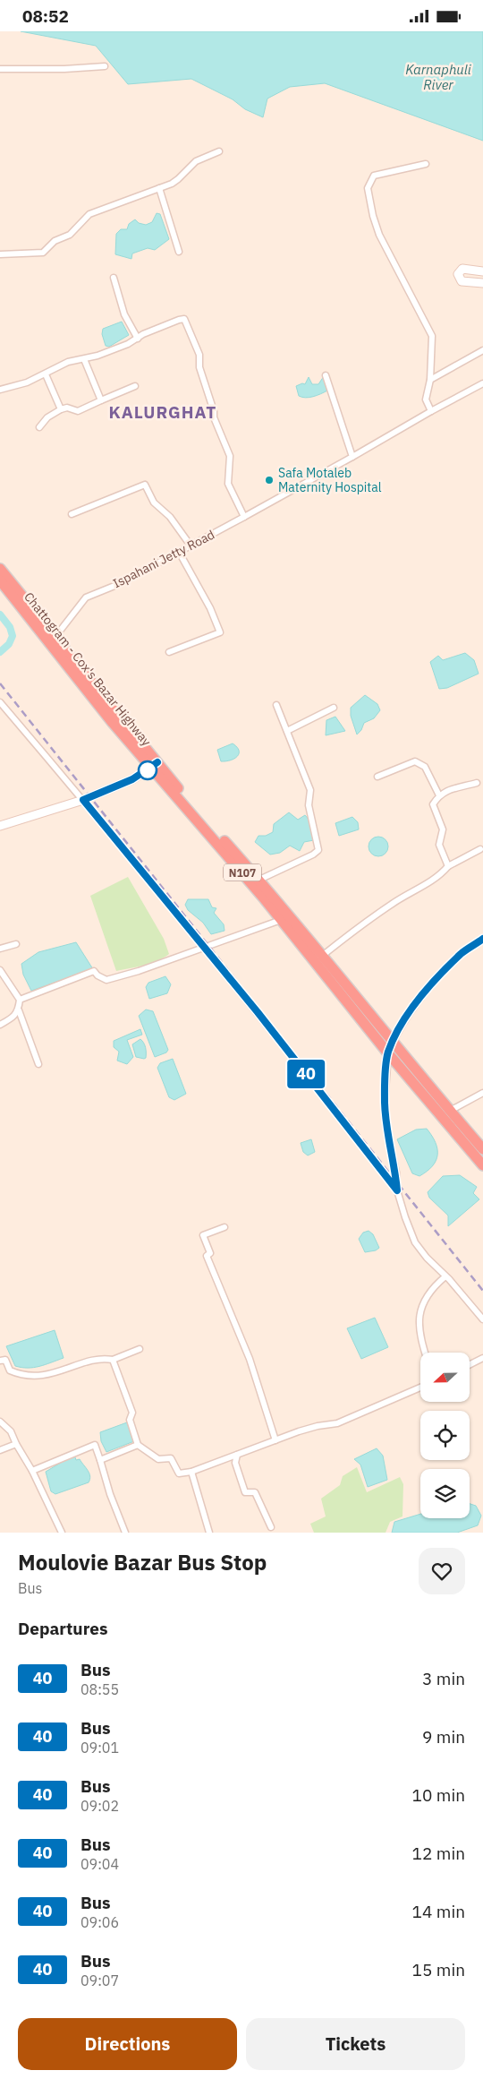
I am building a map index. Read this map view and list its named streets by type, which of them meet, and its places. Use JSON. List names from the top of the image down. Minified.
{"streets":{"highway":["Chattogram - Cox's Bazar Highway","N107"],"street":["Ispahani Jetty Road"]},"crossings":[["Ispahani Jetty Road","Chattogram - Cox's Bazar Highway"]],"districts":["KALURGHAT"],"water":["Karnaphuli River"],"places":["Safa Motaleb Maternity Hospital"],"lines":["bus line 40"],"north":"left","page":{"status":"08:52","on_map":"40","heading":[["Moulovie Bazar Bus Stop","Bus"],"Departures"],"list":[{"mark":"40","name":"Bus","note":"08:55","value":"3 min"},{"mark":"40","name":"Bus","note":"09:01","value":"9 min"},{"mark":"40","name":"Bus","note":"09:02","value":"10 min"},{"mark":"40","name":"Bus","note":"09:04","value":"12 min"},{"mark":"40","name":"Bus","note":"09:06","value":"14 min"},{"mark":"40","name":"Bus","note":"09:07","value":"15 min"}],"buttons":["Directions","Tickets"]}}
